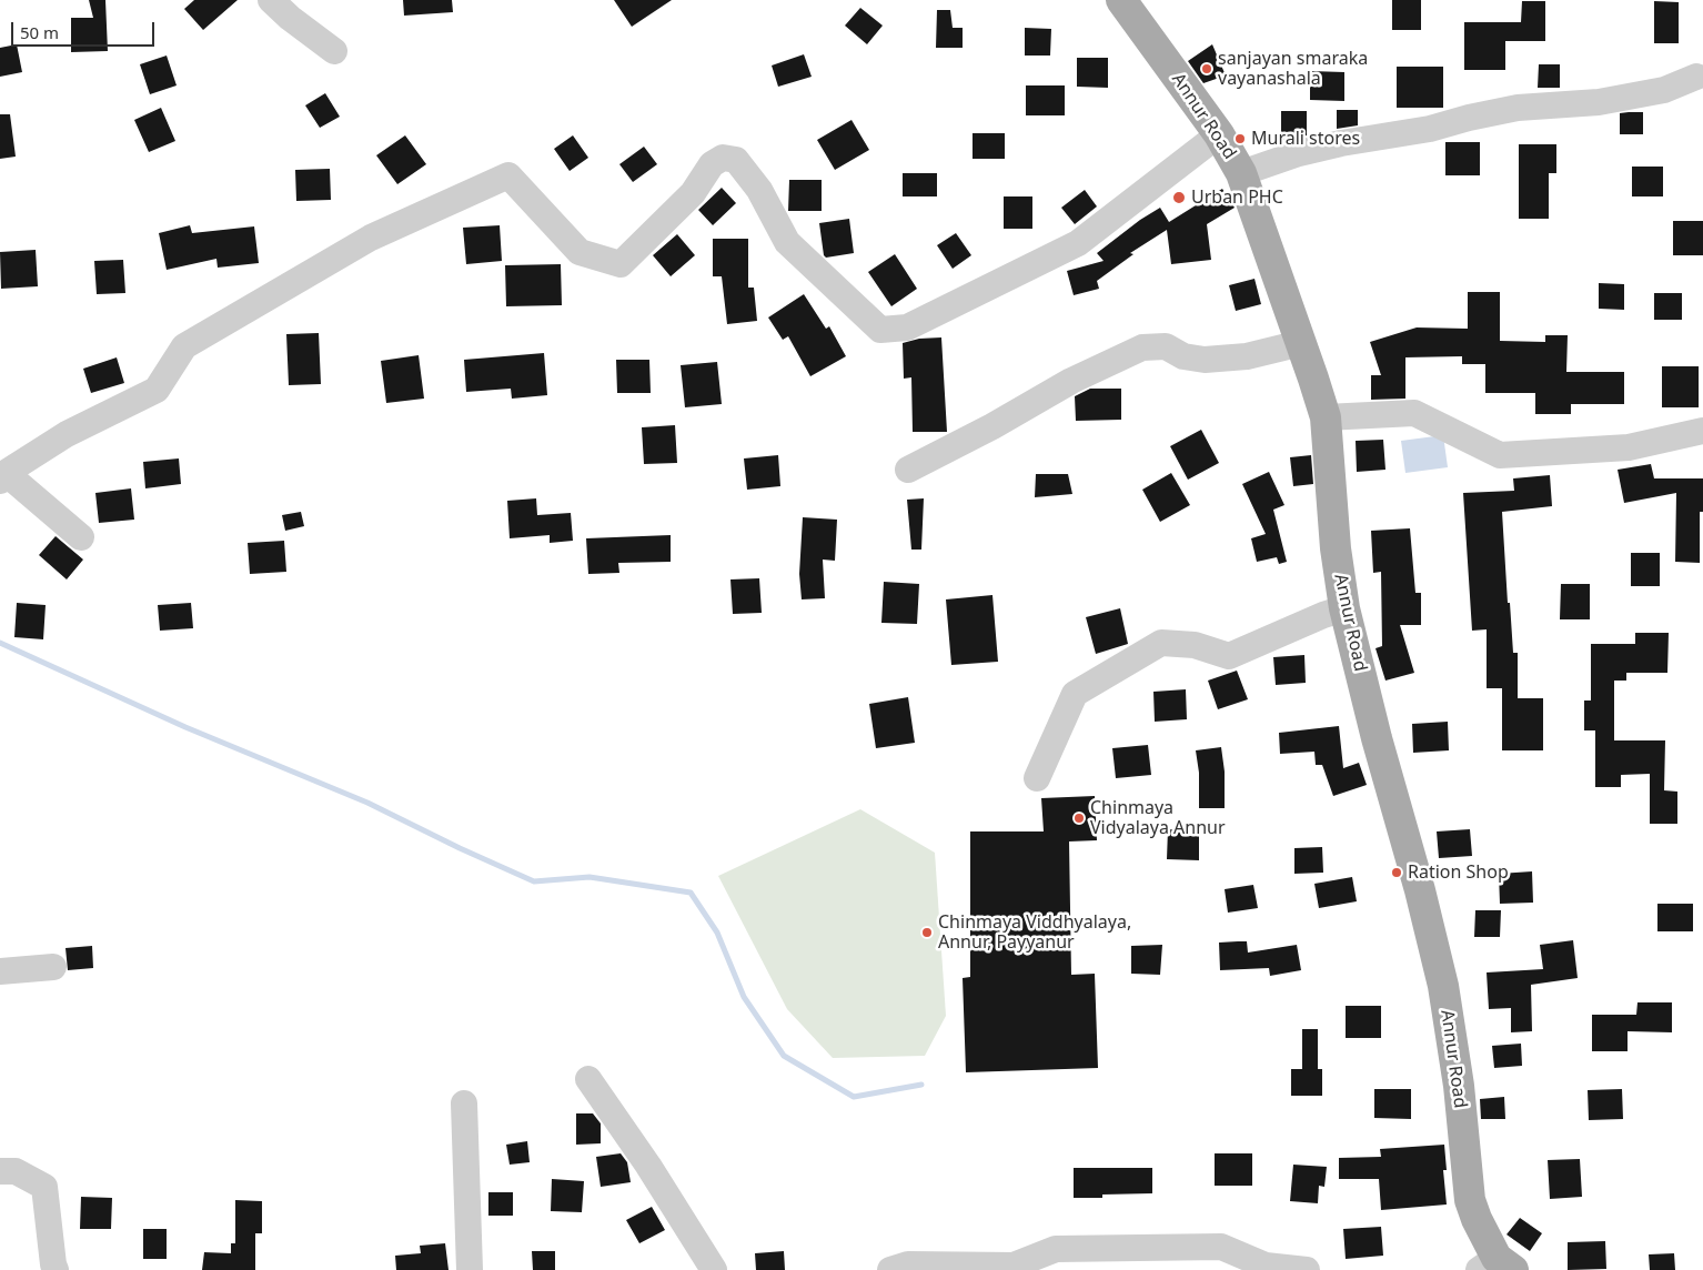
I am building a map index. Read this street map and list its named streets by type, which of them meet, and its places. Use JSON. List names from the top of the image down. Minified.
{"streets":{"main road":["Annur Road"]},"places":["sanjayan smaraka vayanashala","Murali stores","Urban PHC","Chinmaya Vidyalaya Annur","Ration Shop","Chinmaya Viddhyalaya, Annur, Payyanur"],"scale_bar":"50 m"}
